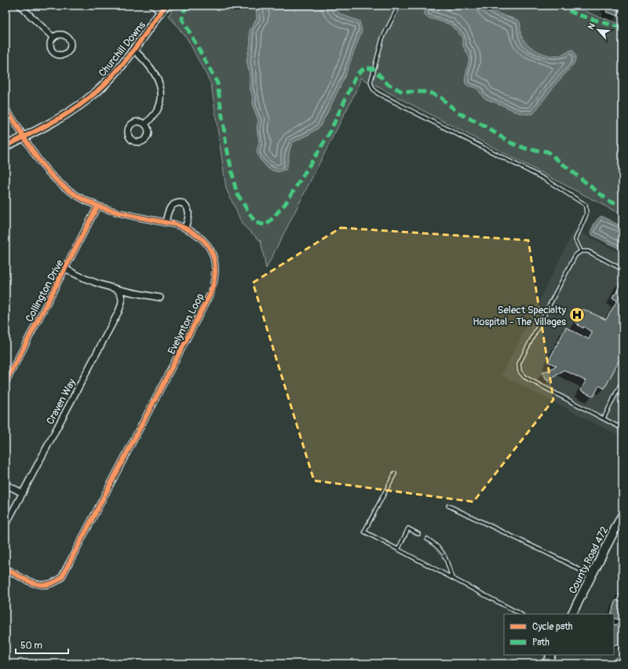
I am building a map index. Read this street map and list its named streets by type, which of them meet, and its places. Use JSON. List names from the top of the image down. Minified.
{"streets":{"street":["Churchill Downs","Collington Drive","Evelynton Loop","Craven Way","County Road 472"]},"crossings":[["Churchill Downs","Evelynton Loop"],["Collington Drive","Evelynton Loop"]],"places":{"hospital":["Select Specialty Hospital - The Villages"]},"legend":["Cycle path","Path"],"scale_bar":"50 m","north":"top left"}
